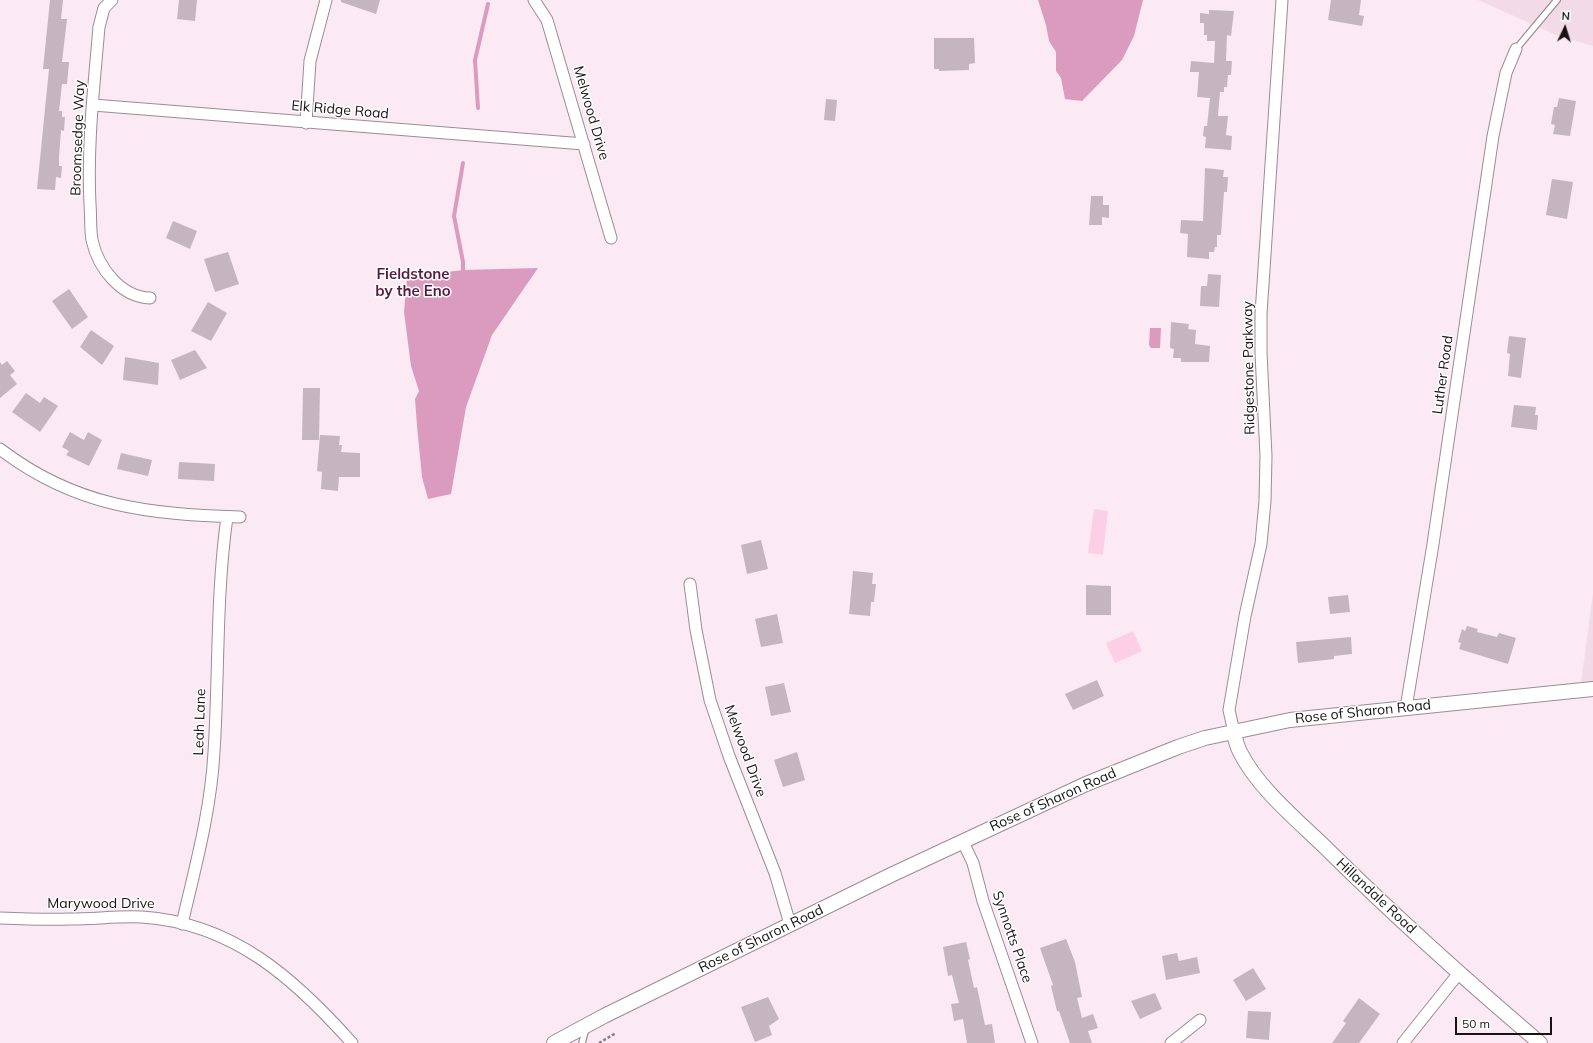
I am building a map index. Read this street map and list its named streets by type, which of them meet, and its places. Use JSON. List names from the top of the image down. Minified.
{"streets":{"street":["Elk Ridge Road","Melwood Drive","Broomsedge Way","Ridgestone Parkway","Luther Road","Rose of Sharon Road","Leah Lane","Hillandale Road","Marywood Drive","Synnotts Place"]},"crossings":[["Elk Ridge Road","Melwood Drive"],["Elk Ridge Road","Broomsedge Way"],["Melwood Drive","Rose of Sharon Road"],["Ridgestone Parkway","Rose of Sharon Road"],["Ridgestone Parkway","Hillandale Road"],["Luther Road","Rose of Sharon Road"],["Rose of Sharon Road","Hillandale Road"],["Rose of Sharon Road","Synnotts Place"],["Leah Lane","Marywood Drive"]],"districts":["Fieldstone by the Eno"],"scale_bar":"50 m","north":"top"}
